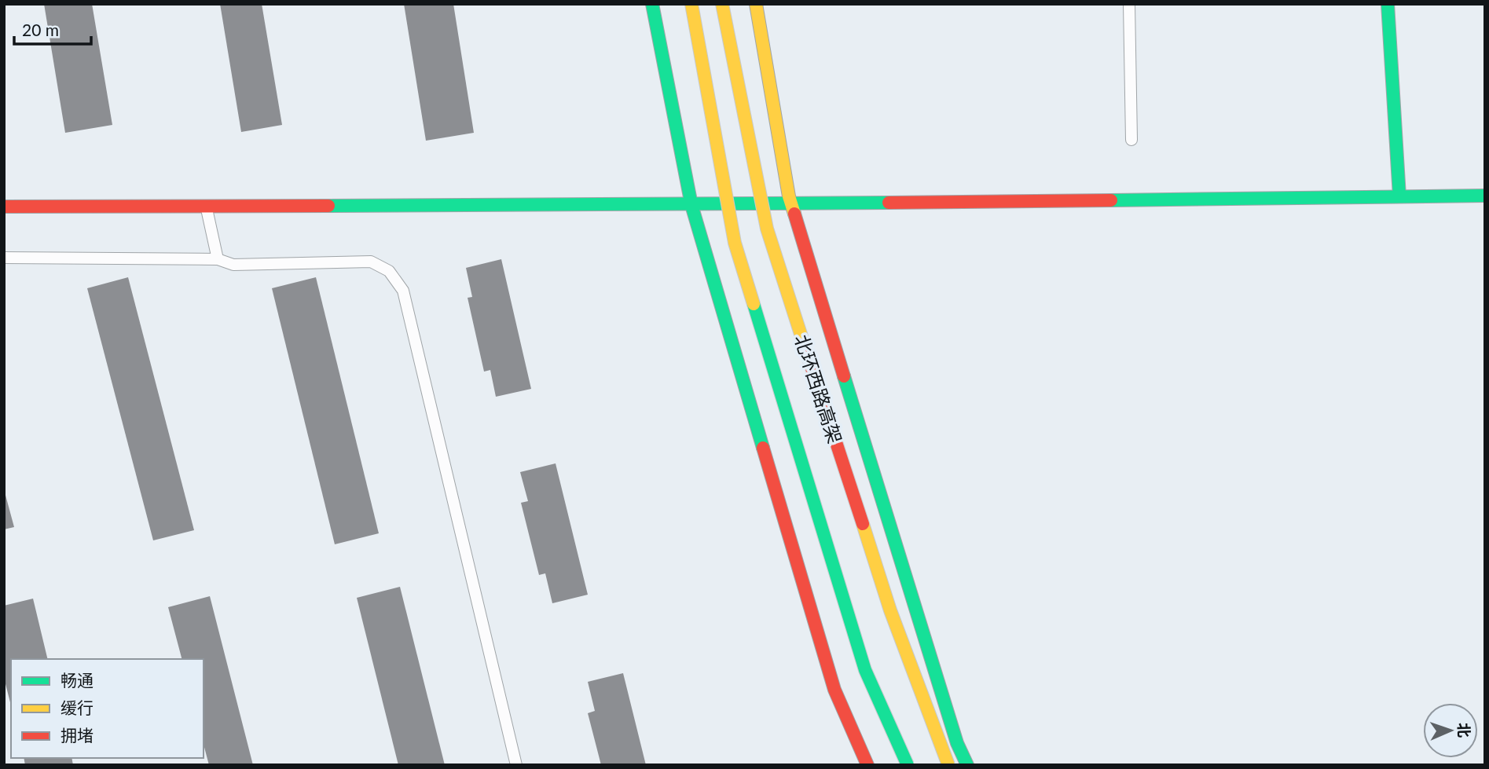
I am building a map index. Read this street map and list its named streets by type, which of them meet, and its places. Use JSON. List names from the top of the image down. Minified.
{"streets":{"main road":["北环西路高架"]},"legend":["畅通","缓行","拥堵"],"scale_bar":"20 m","north":"right"}
